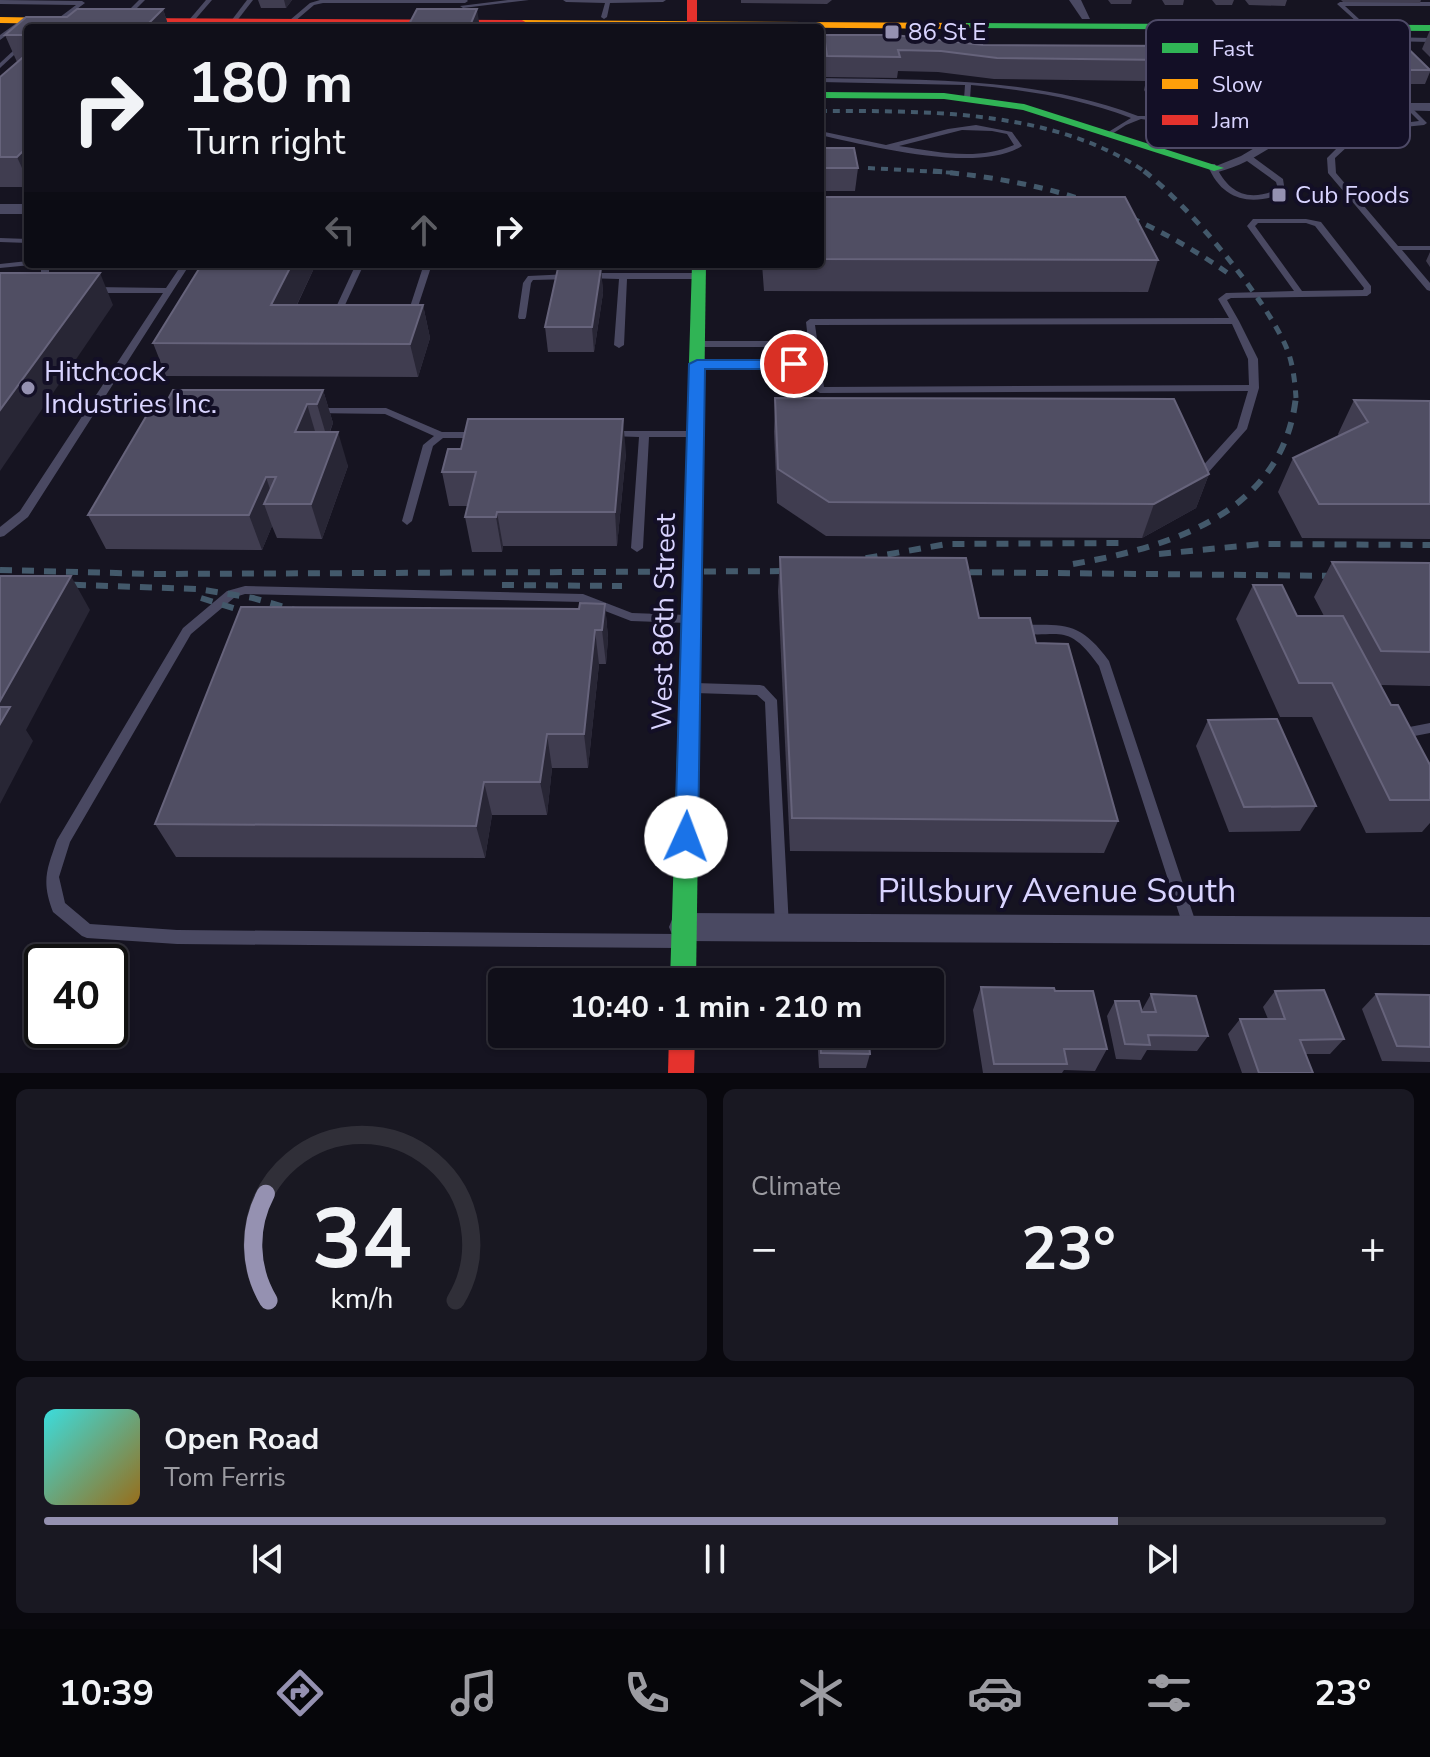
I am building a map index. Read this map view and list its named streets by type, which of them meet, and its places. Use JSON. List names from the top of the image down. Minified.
{"streets":{"main road":["West 86th Street"],"street":["Pillsbury Avenue South"]},"crossings":[["West 86th Street","Pillsbury Avenue South"]],"places":{"transit":["86 St E","Cub Foods"],"other":["Hitchcock Industries Inc."]},"legend":["Fast","Slow","Jam"],"page":{"turn":["180 m","Turn right"],"limit":"40","trip":"10:40 · 1 min · 210 m","tile":"Climate","heat":["−","23°","+"],"song":["Open Road","Tom Ferris"],"tabs":["10:39","23°"],"gauge":["34","km/h"]}}
